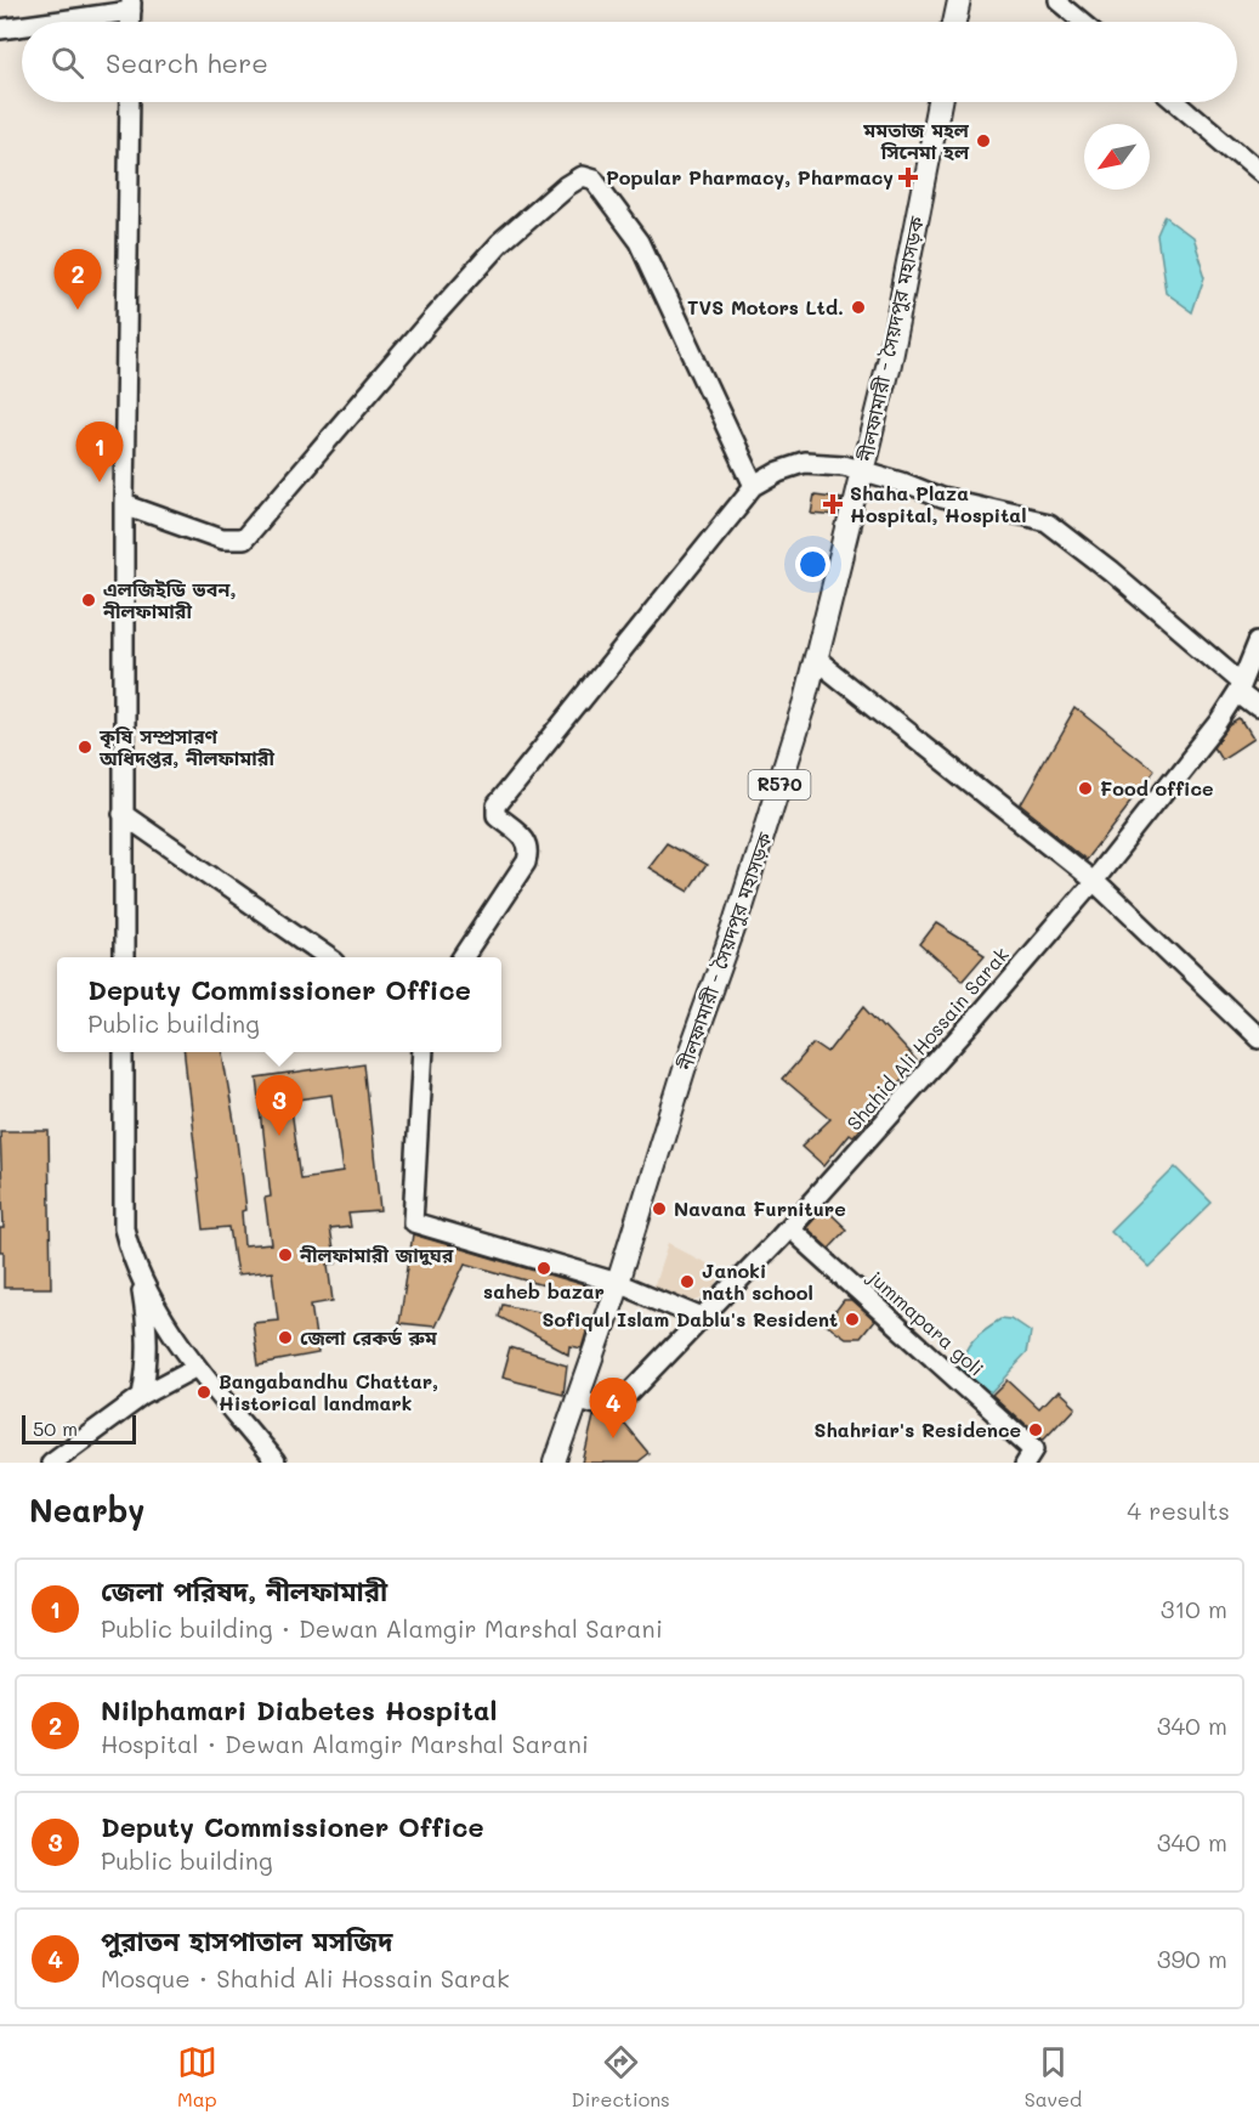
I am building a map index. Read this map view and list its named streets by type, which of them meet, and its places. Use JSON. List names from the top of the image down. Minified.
{"streets":{"main road":["নীলফামারী - সৈয়দপুর মহাসড়ক","R570"],"street":["Shahid Ali Hossain Sarak","jummapara goli"]},"crossings":[["নীলফামারী - সৈয়দপুর মহাসড়ক","Shahid Ali Hossain Sarak"],["Shahid Ali Hossain Sarak","jummapara goli"]],"places":{"other":["মমতাজ মহল সিনেমা হল","TVS Motors Ltd.","এলজিইডি ভবন, নীলফামারী","কৃষি সম্প্রসারণ অধিদপ্তর, নীলফামারী","Food office","Navana Furniture","নীলফামারী জাদুঘর","saheb bazar","Janoki nath school","Sofiqul Islam Dablu's Resident","জেলা রেকর্ড রুম","Bangabandhu Chattar, Historical landmark","Shahriar's Residence"],"health":["Popular Pharmacy, Pharmacy","Shaha Plaza Hospital, Hospital"]},"scale_bar":"50 m","north":"bottom left","page":{"search":"Search here","pins":["2","1","3","4"],"popup":["Deputy Commissioner Office","Public building"],"scale":"50 m","heading":["Nearby","4 results"],"list":[{"mark":"1","name":"জেলা পরিষদ, নীলফামারী","note":"Public building · Dewan Alamgir Marshal Sarani","value":"310 m"},{"mark":"2","name":"Nilphamari Diabetes Hospital","note":"Hospital · Dewan Alamgir Marshal Sarani","value":"340 m"},{"mark":"3","name":"Deputy Commissioner Office","note":"Public building","value":"340 m"},{"mark":"4","name":"পুরাতন হাসপাতাল মসজিদ","note":"Mosque · Shahid Ali Hossain Sarak","value":"390 m"}],"nav":["Map","Directions","Saved"]}}
